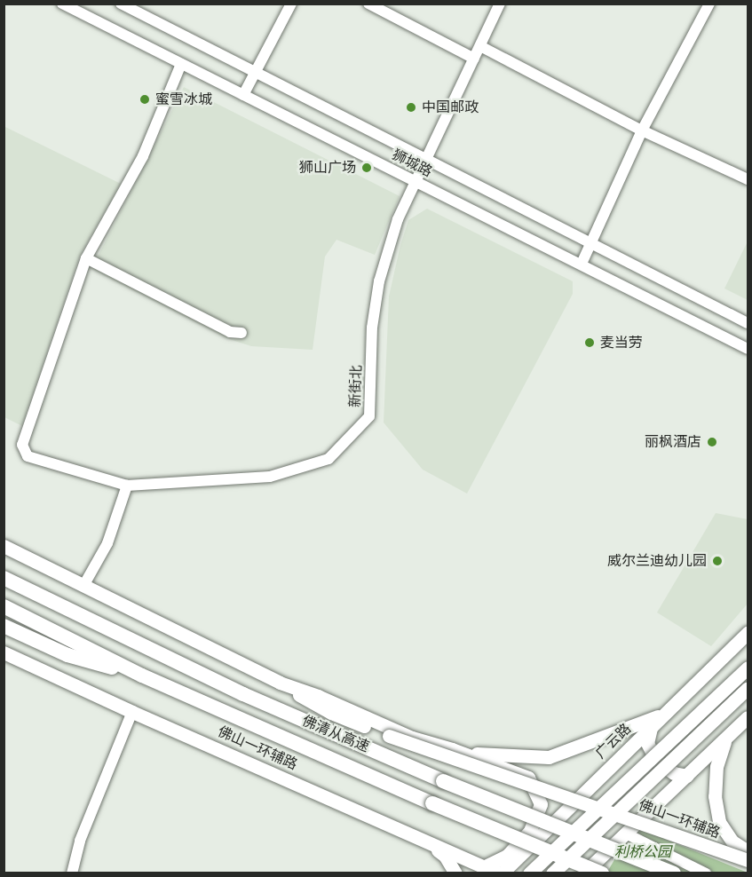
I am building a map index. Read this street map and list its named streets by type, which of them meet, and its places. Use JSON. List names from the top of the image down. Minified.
{"streets":{"highway":["佛清从高速"],"main road":["广云路","佛山一环辅路"],"street":["狮城路","新街北"]},"crossings":[["狮城路","新街北"],["广云路","佛山一环辅路"]],"parks":["利桥公园"],"places":["蜜雪冰城","中国邮政","狮山广场","麦当劳","丽枫酒店","威尔兰迪幼儿园"]}
